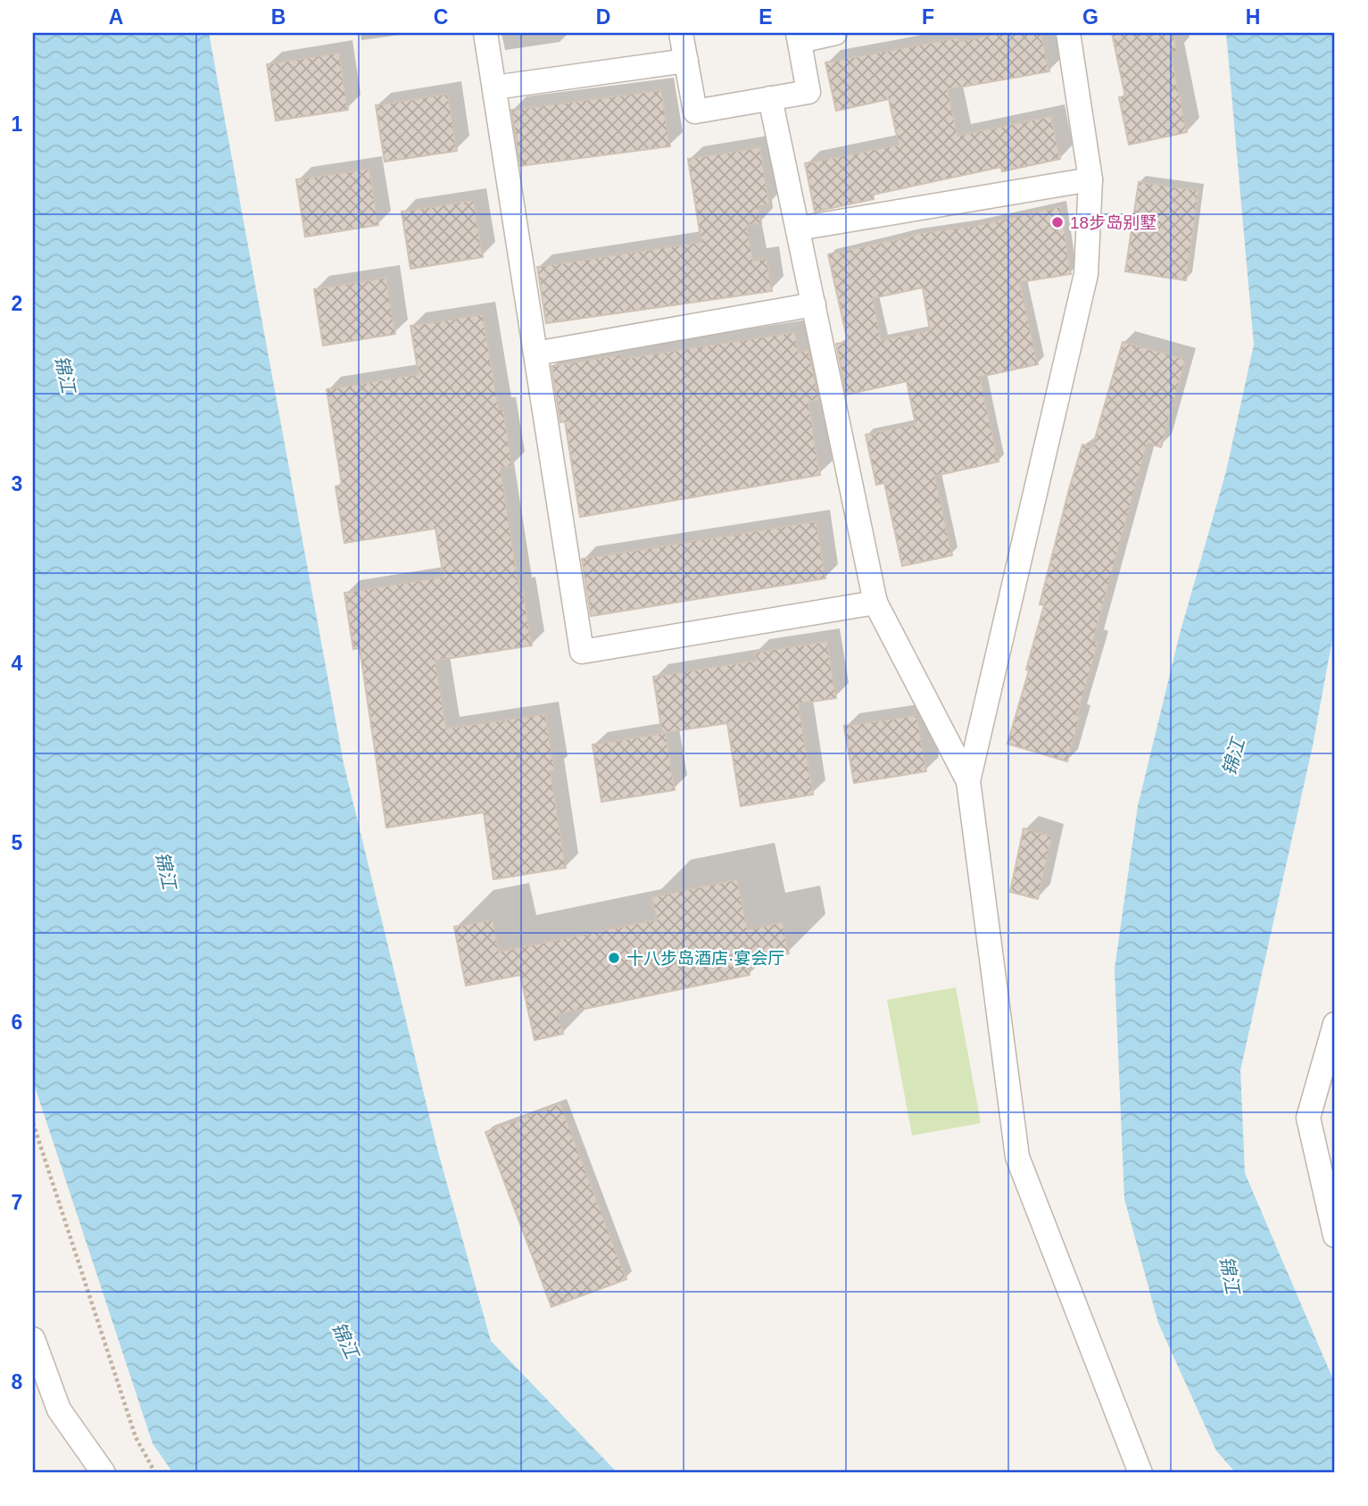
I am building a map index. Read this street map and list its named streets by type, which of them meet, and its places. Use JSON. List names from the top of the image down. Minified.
{"water":["锦江"],"places":["18步岛别墅","十八步岛酒店·宴会厅"],"grid":{"columns":["A","B","C","D","E","F","G","H"],"rows":["1","2","3","4","5","6","7","8"]}}
